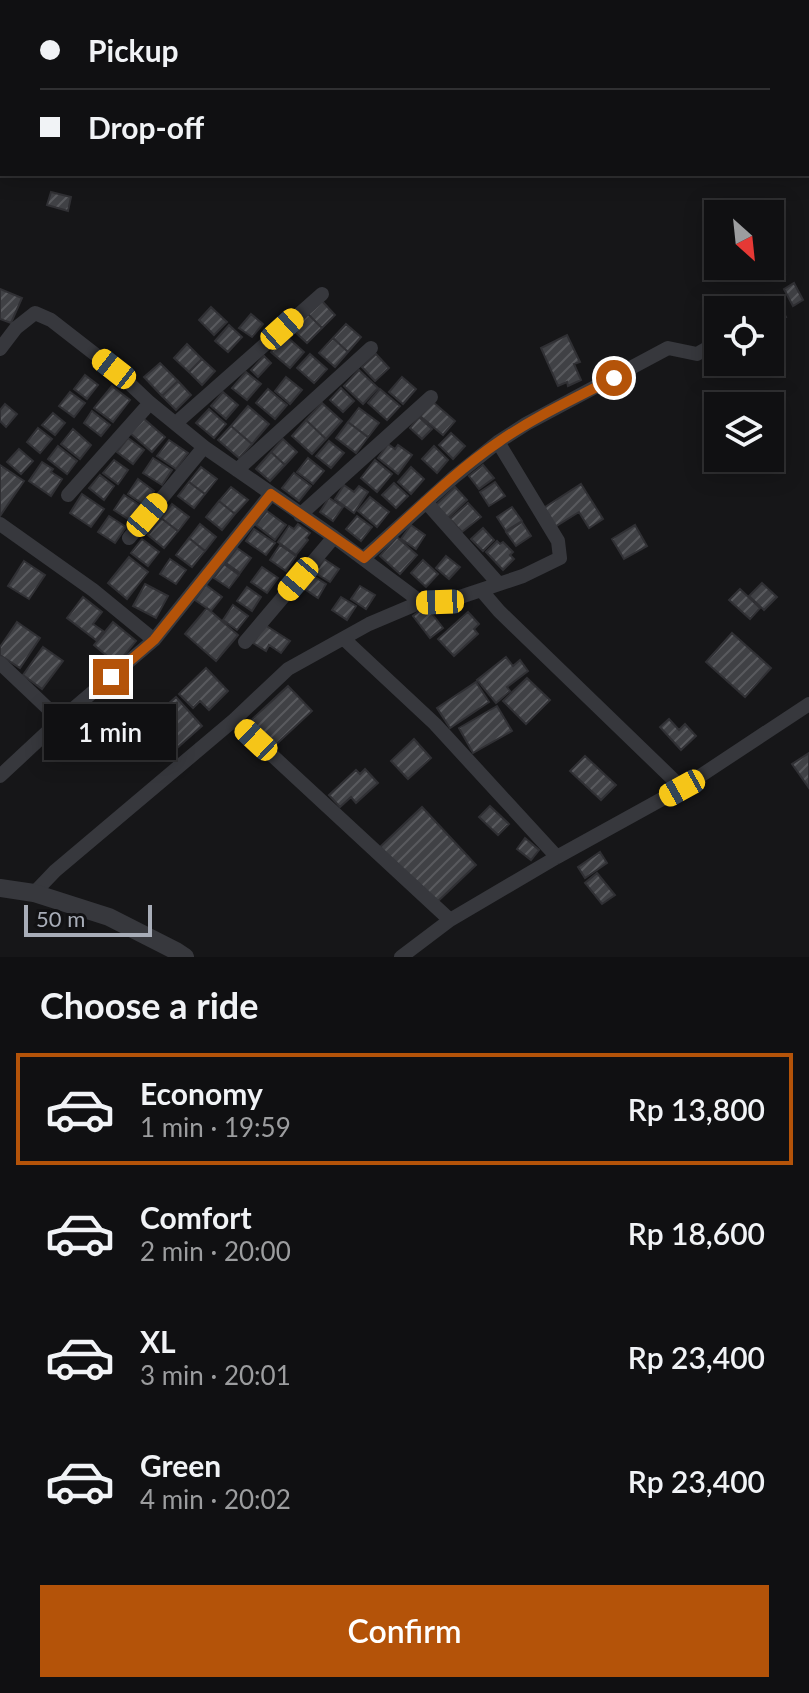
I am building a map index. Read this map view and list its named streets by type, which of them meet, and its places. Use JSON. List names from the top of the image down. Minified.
{"scale_bar":"50 m","north":"bottom right","page":{"banner":["Pickup","Drop-off"],"bubble":"1 min","scale":"50 m","heading":"Choose a ride","list":[{"name":"Economy","note":"1 min · 19:59","value":"Rp 13,800"},{"name":"Comfort","note":"2 min · 20:00","value":"Rp 18,600"},{"name":"XL","note":"3 min · 20:01","value":"Rp 23,400"},{"name":"Green","note":"4 min · 20:02","value":"Rp 23,400"}],"buttons":"Confirm"}}
